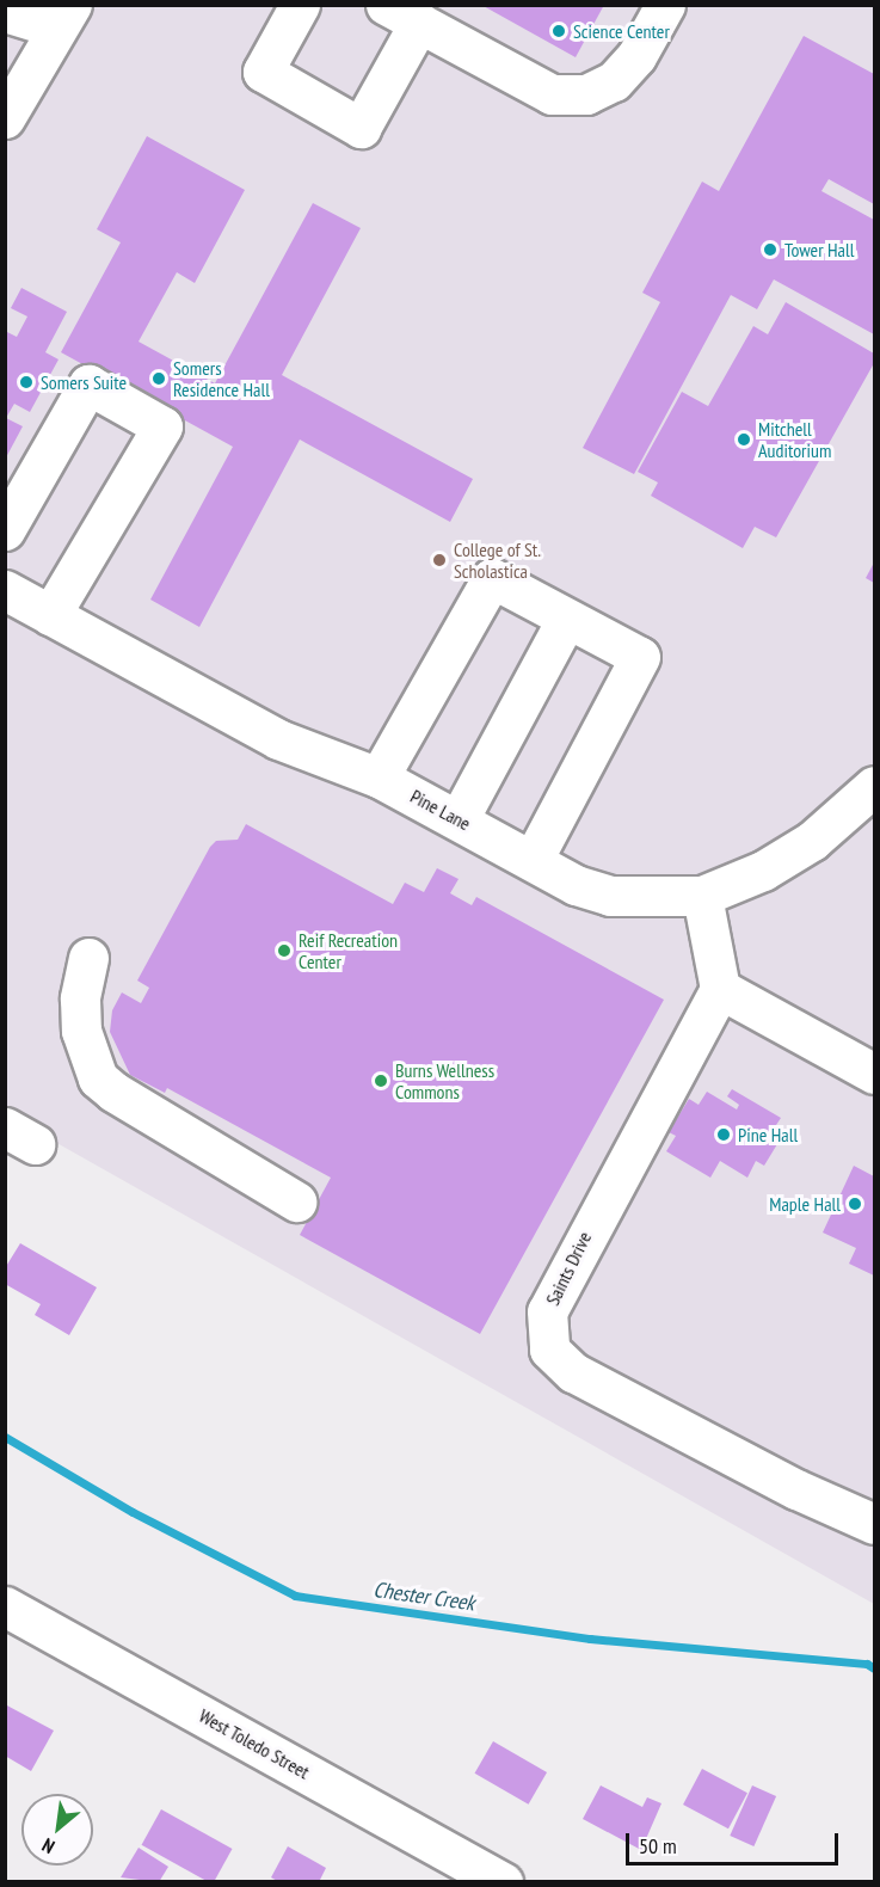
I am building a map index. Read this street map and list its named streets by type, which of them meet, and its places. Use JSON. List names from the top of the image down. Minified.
{"streets":{"street":["Pine Lane","Saints Drive","West Toledo Street"]},"water":["Chester Creek"],"places":["Science Center","Tower Hall","Somers Residence Hall","Somers Suite","Mitchell Auditorium","College of St. Scholastica","Reif Recreation Center","Burns Wellness Commons","Pine Hall","Maple Hall"],"scale_bar":"50 m","north":"bottom left"}
